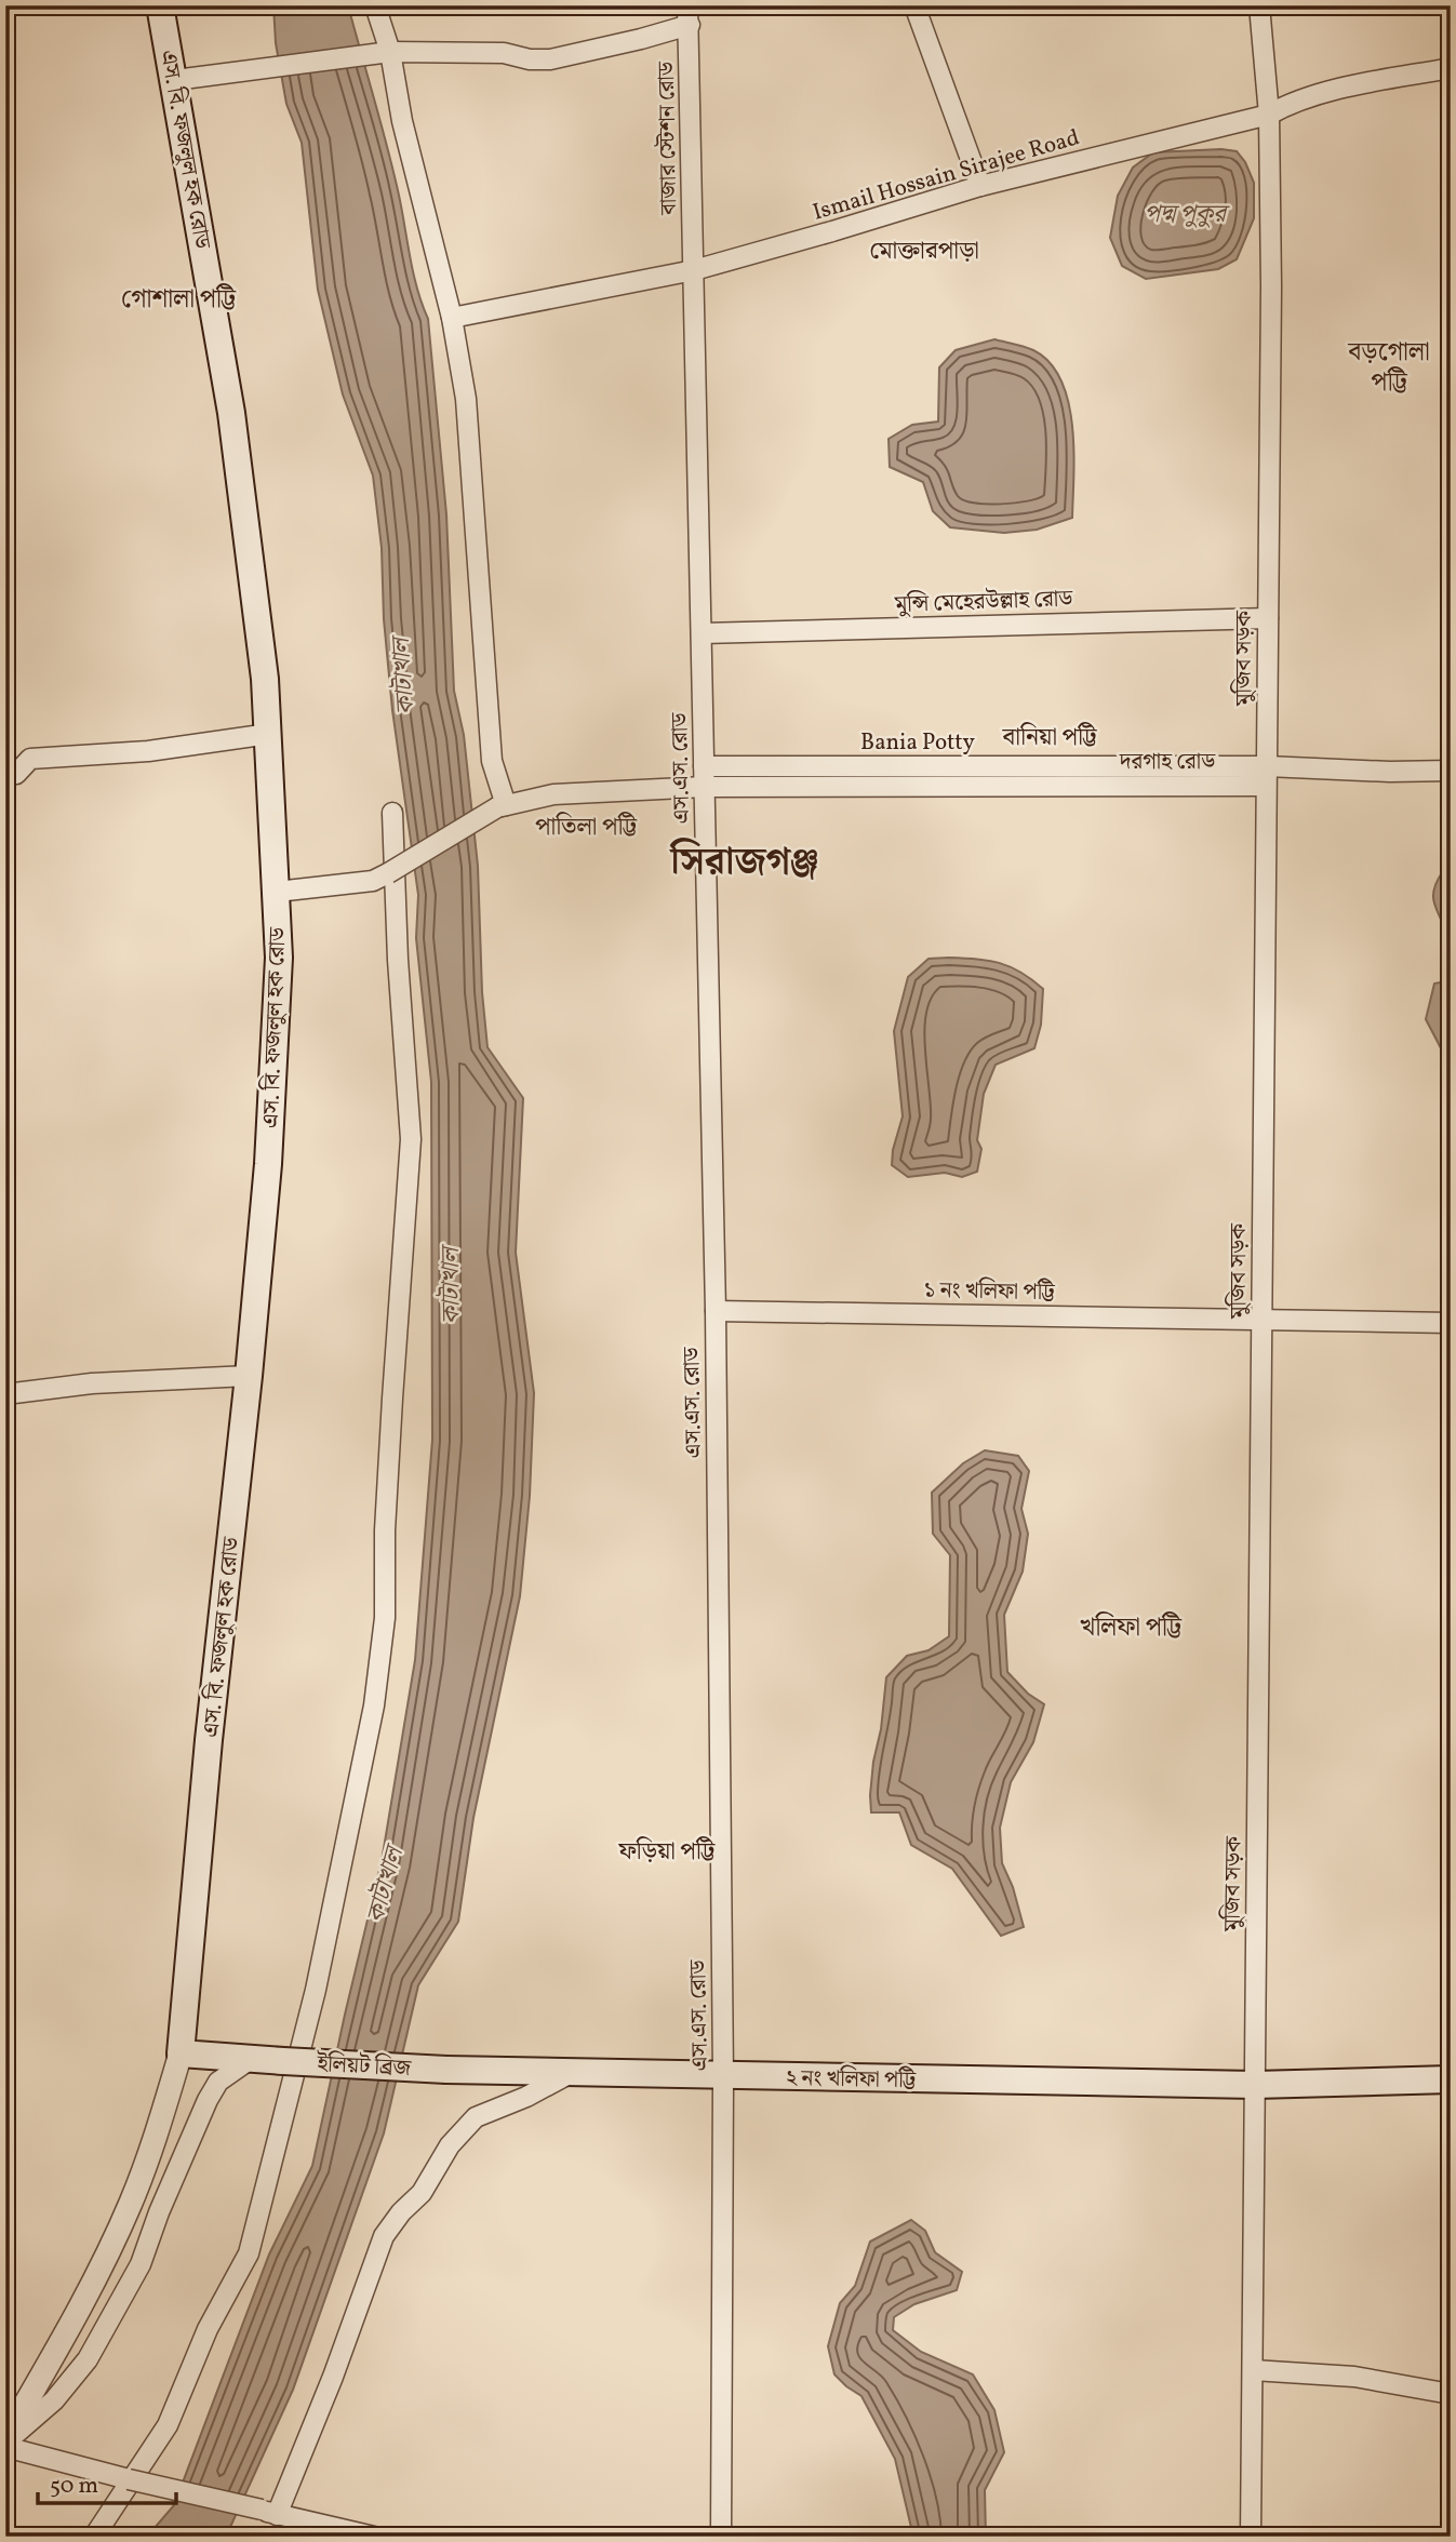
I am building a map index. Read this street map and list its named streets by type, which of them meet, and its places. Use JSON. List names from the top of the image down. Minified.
{"streets":{"main road":["এস. বি. ফজলুল হক রোড","ইলিয়ট ব্রিজ","২ নং খলিফা পট্টি"],"street":["বাজার স্টেশন রোড","Ismail Hossain Sirajee Road","মুন্সি মেহেরউল্লাহ রোড","মুজিব সড়ক","Bania Potty","দরগাহ রোড","এস.এস. রোড","১ নং খলিফা পট্টি"]},"crossings":[["বাজার স্টেশন রোড","Ismail Hossain Sirajee Road"],["বাজার স্টেশন রোড","এস.এস. রোড"],["এস. বি. ফজলুল হক রোড","দরগাহ রোড"],["এস. বি. ফজলুল হক রোড","ইলিয়ট ব্রিজ"],["Ismail Hossain Sirajee Road","মুজিব সড়ক"],["Ismail Hossain Sirajee Road","এস.এস. রোড"],["মুন্সি মেহেরউল্লাহ রোড","মুজিব সড়ক"],["মুন্সি মেহেরউল্লাহ রোড","এস.এস. রোড"],["মুজিব সড়ক","Bania Potty"],["মুজিব সড়ক","দরগাহ রোড"],["মুজিব সড়ক","১ নং খলিফা পট্টি"],["মুজিব সড়ক","২ নং খলিফা পট্টি"],["Bania Potty","দরগাহ রোড"],["Bania Potty","এস.এস. রোড"],["দরগাহ রোড","এস.এস. রোড"],["এস.এস. রোড","১ নং খলিফা পট্টি"],["এস.এস. রোড","২ নং খলিফা পট্টি"],["ইলিয়ট ব্রিজ","২ নং খলিফা পট্টি"]],"districts":["মোক্তারপাড়া","গোশালা পট্টি","বড়গোলা পট্টি","বানিয়া পট্টি","পাতিলা পট্টি","সিরাজগঞ্জ","খলিফা পট্টি","ফড়িয়া পট্টি"],"water":["পদ্ম পুকুর","কাটাখাল"],"scale_bar":"50 m"}
